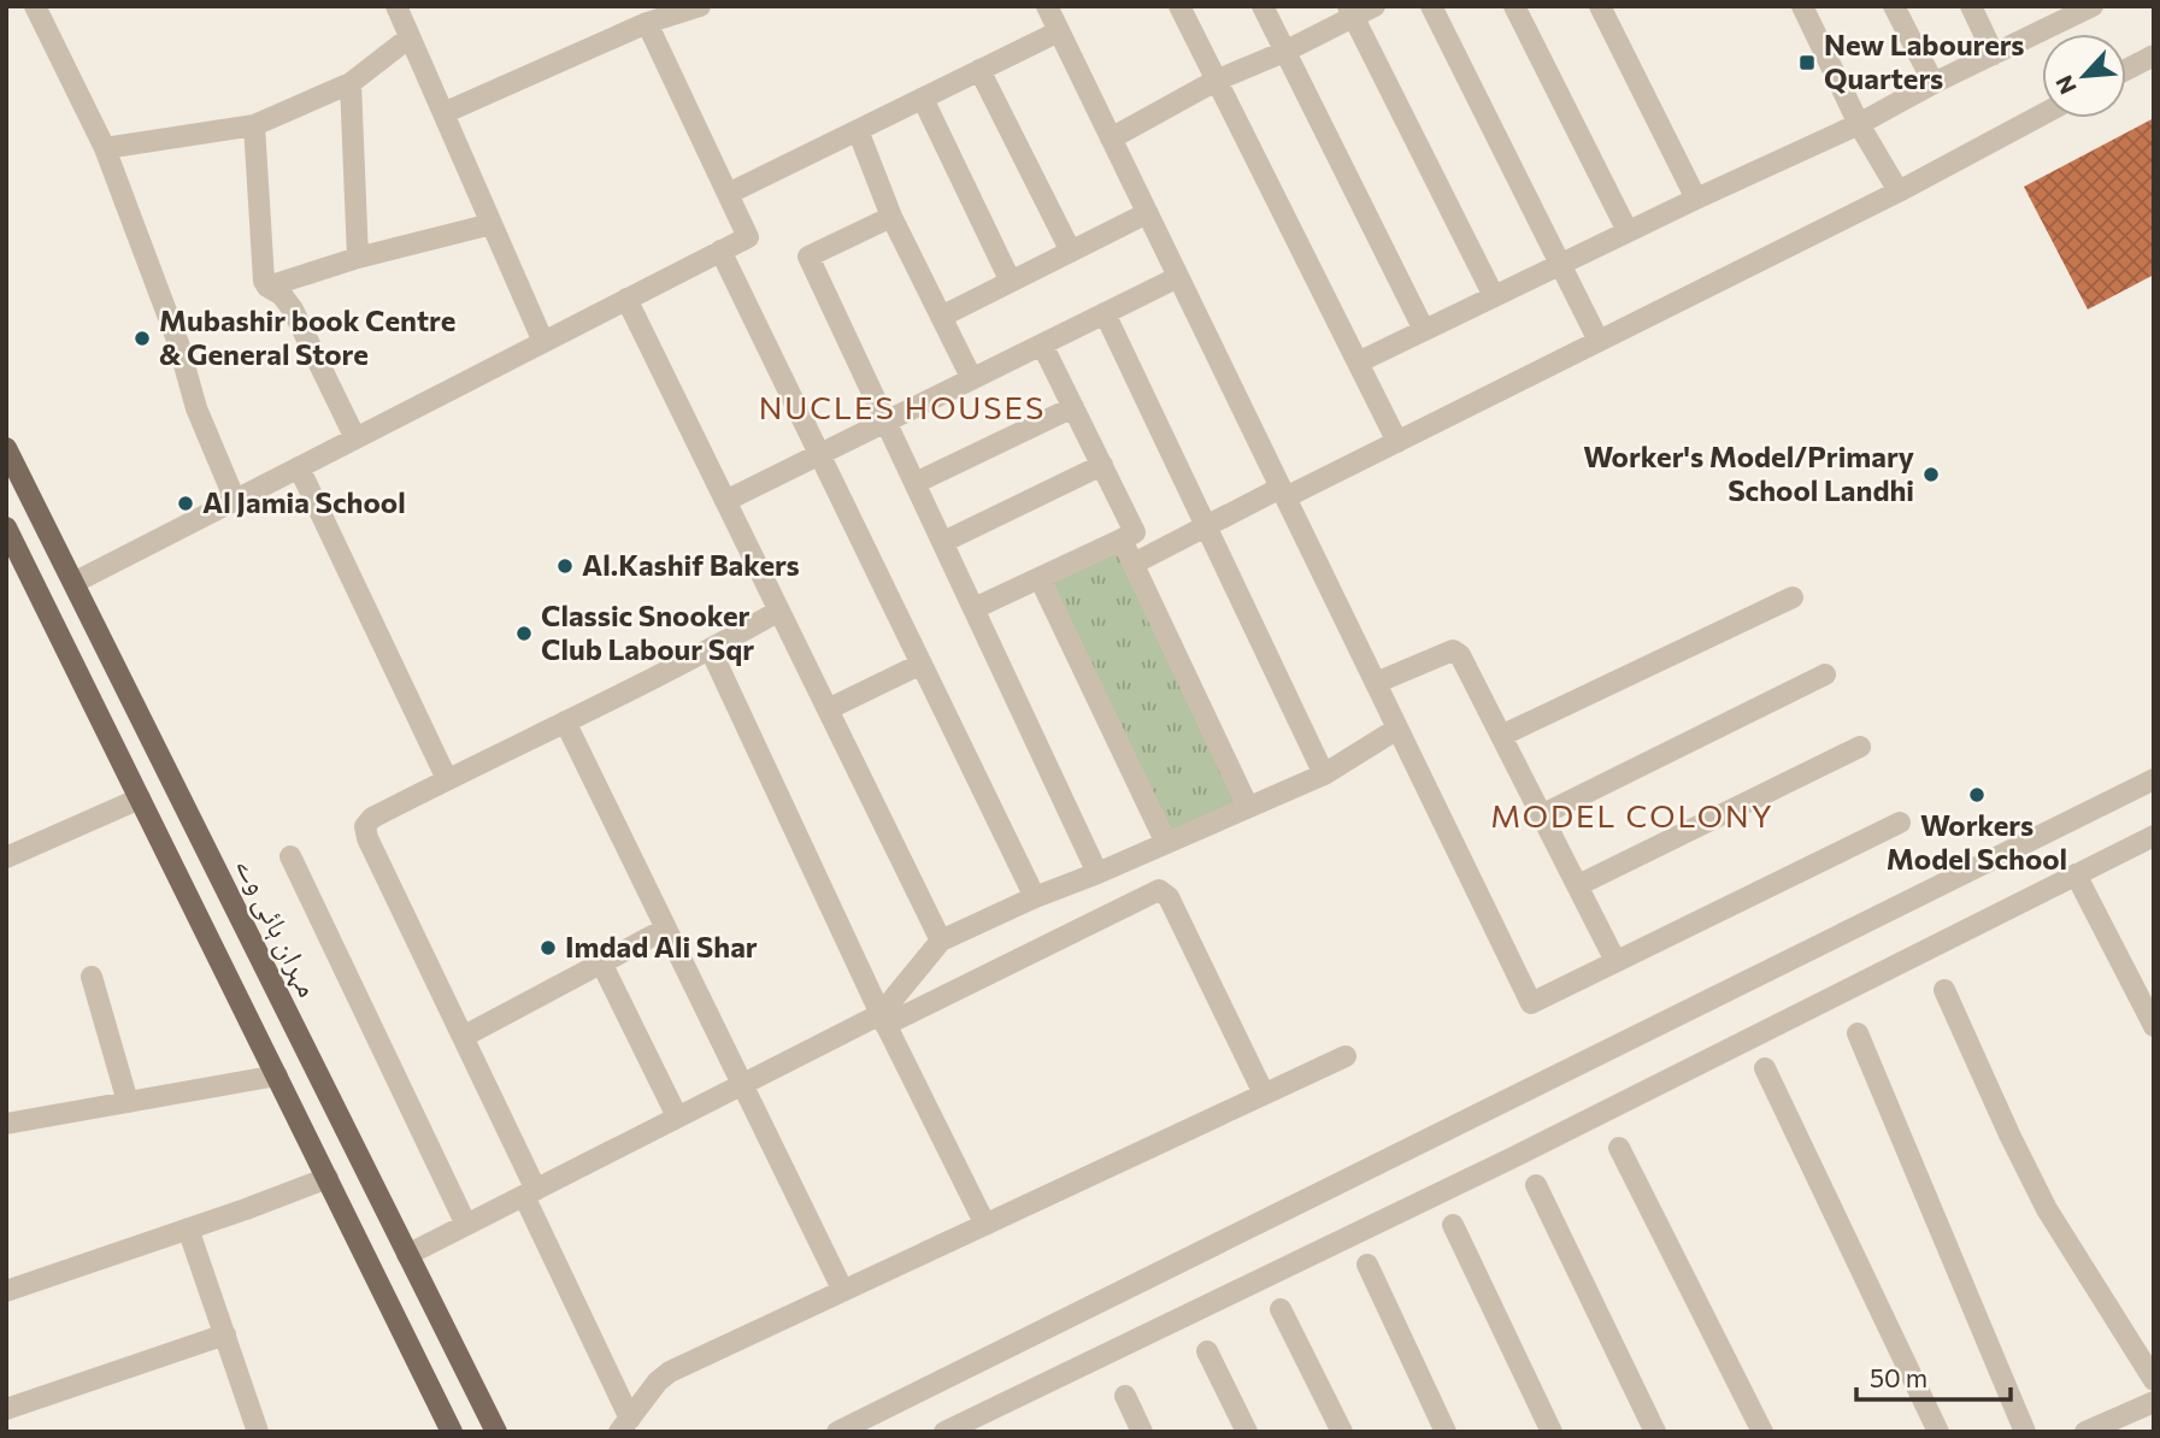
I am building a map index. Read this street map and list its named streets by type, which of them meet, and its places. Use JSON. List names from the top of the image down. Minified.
{"streets":{"main road":["مہران ہائی وے"]},"districts":["NUCLES HOUSES","MODEL COLONY"],"places":{"transit":["New Labourers Quarters"],"other":["Mubashir book Centre & General Store","Worker's Model/Primary School Landhi","Al Jamia School","Al.Kashif Bakers","Classic Snooker Club Labour Sqr","Workers Model School","Imdad Ali Shar"]},"scale_bar":"50 m","north":"bottom left"}
